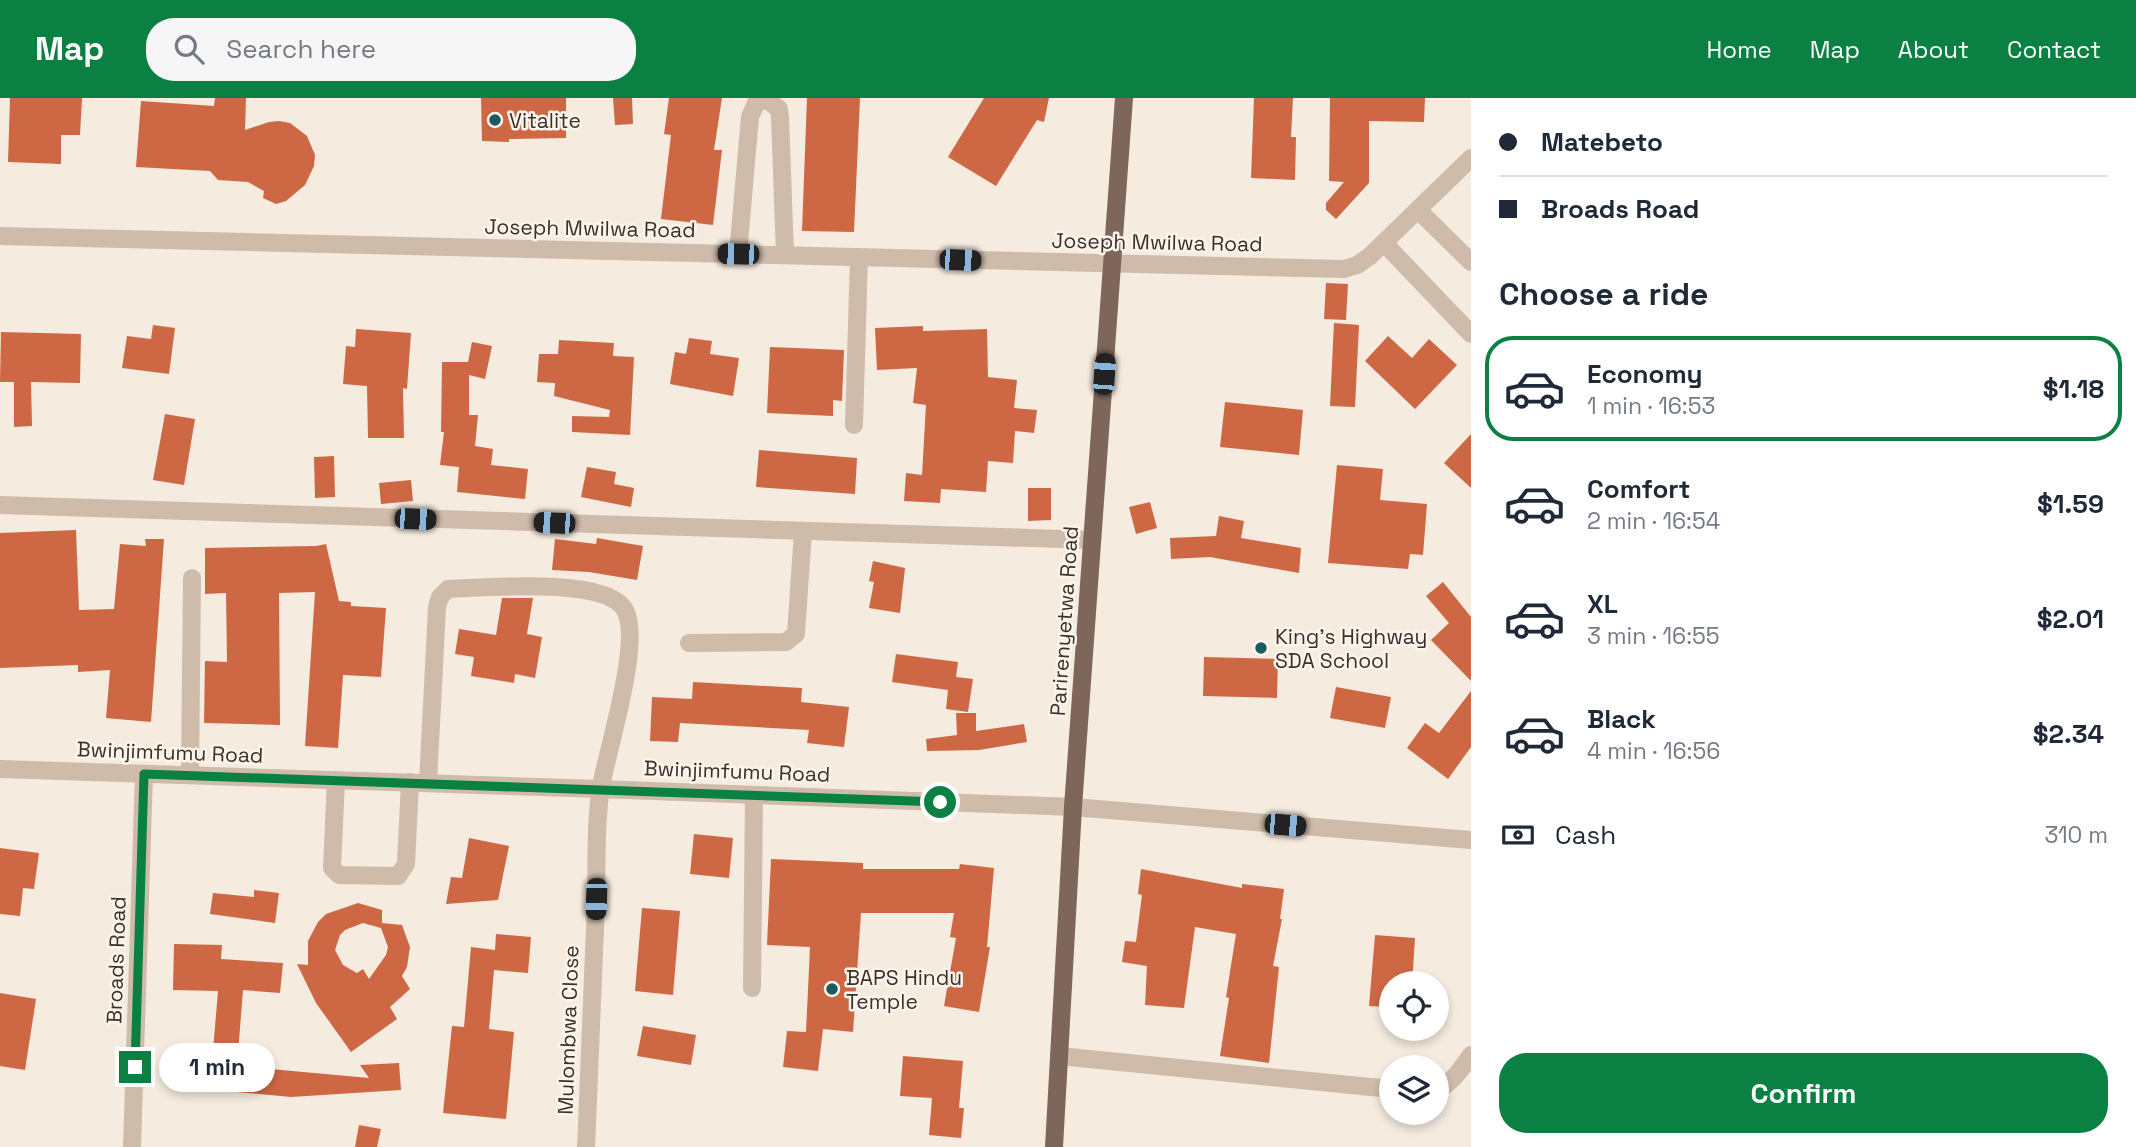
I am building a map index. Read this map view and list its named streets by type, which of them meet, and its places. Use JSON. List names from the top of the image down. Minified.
{"streets":{"main road":["Parirenyetwa Road"],"street":["Joseph Mwilwa Road","Bwinjimfumu Road","Broads Road","Mulombwa Close"]},"crossings":[["Joseph Mwilwa Road","Parirenyetwa Road"],["Parirenyetwa Road","Bwinjimfumu Road"],["Bwinjimfumu Road","Broads Road"],["Bwinjimfumu Road","Mulombwa Close"]],"places":["Vitalite","King's Highway SDA School","BAPS Hindu Temple"],"page":{"header":"Map","search":"Search here","nav":["Home","Map","About","Contact"],"banner":["Matebeto","Broads Road"],"heading":"Choose a ride","list":[{"name":"Economy","note":"1 min · 16:53","value":"$1.18"},{"name":"Comfort","note":"2 min · 16:54","value":"$1.59"},{"name":"XL","note":"3 min · 16:55","value":"$2.01"},{"name":"Black","note":"4 min · 16:56","value":"$2.34"}],"pay":["Cash","310 m"],"buttons":"Confirm","bubble":"1 min"}}
